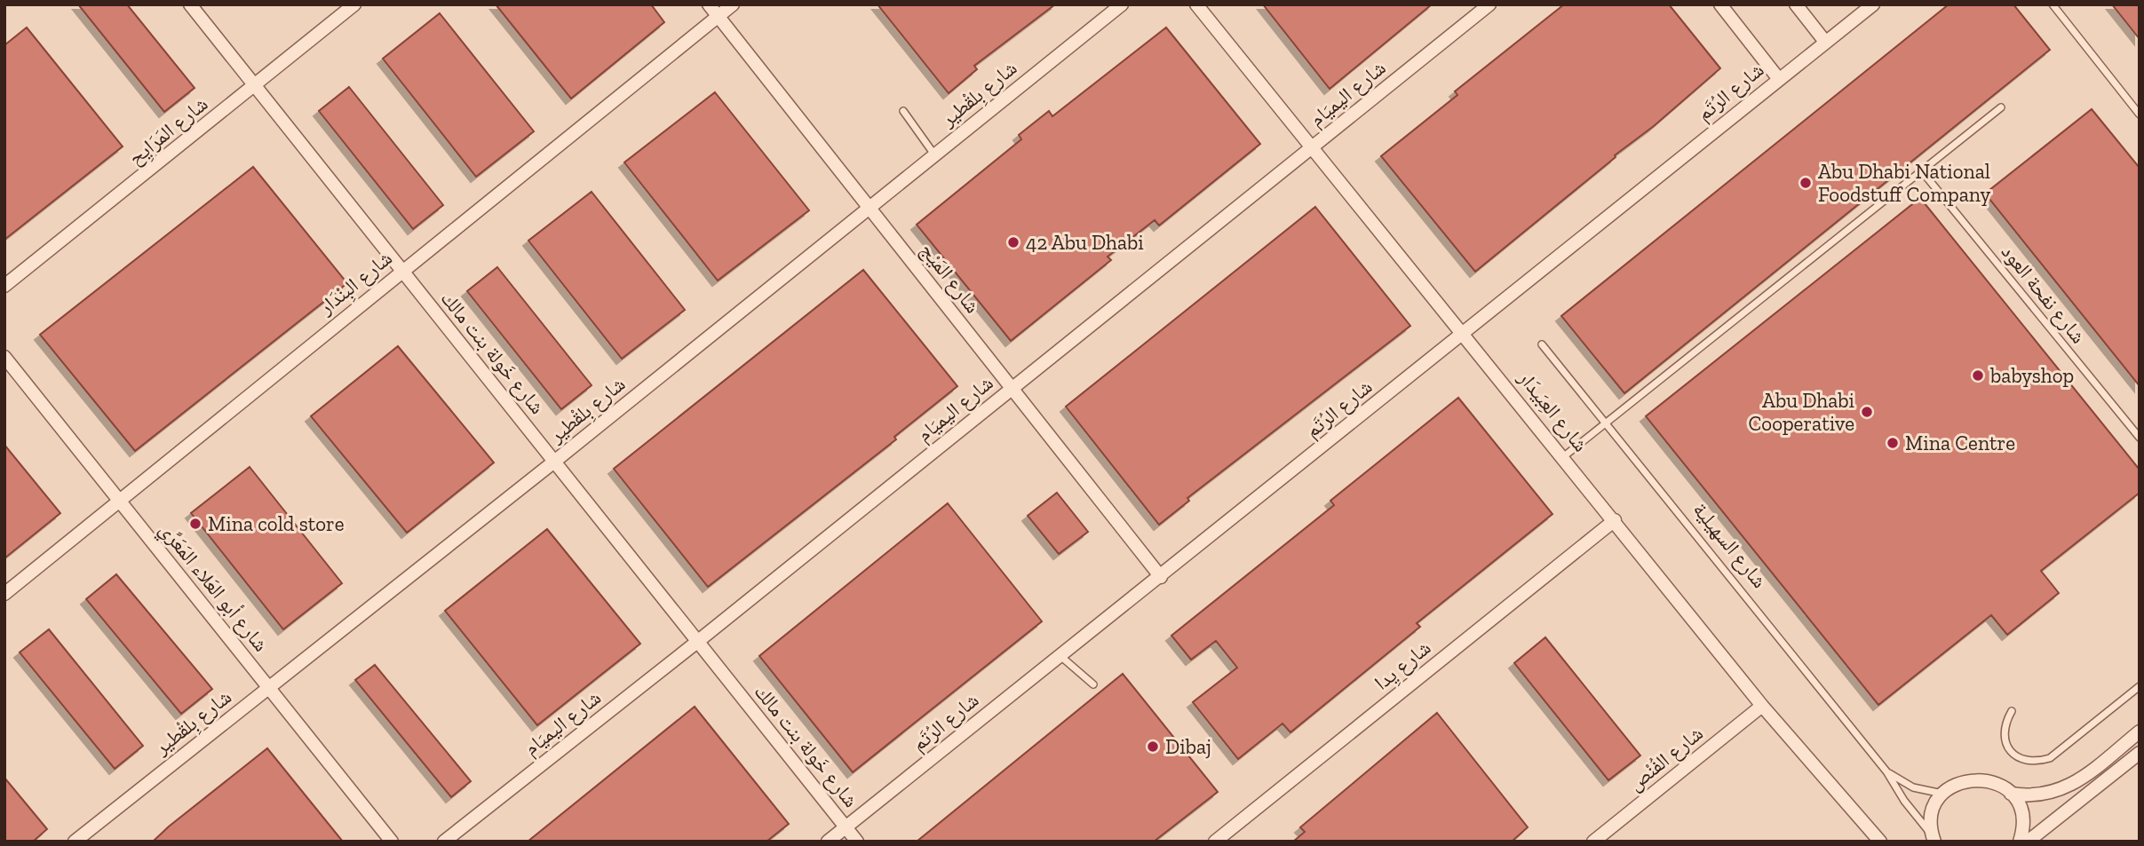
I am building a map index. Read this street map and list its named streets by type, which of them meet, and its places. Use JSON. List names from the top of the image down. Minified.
{"streets":{"street":["شارع الرُتَم","شارع بِلقْطير","شارع اليميَام","شارع المَرَايِح","شارع المَيْج","شارع البِنْدَار","شارع خَولة بنت مالك","شارع العِبَيدَار","شارع أبو العَلاء المَعَرِّي","شارع يِدا","شارع الفُنْص"],"lane":["شارع نفحة العود","شارع السهيلية"]},"crossings":[["شارع الرُتَم","شارع المَيْج"],["شارع الرُتَم","شارع خَولة بنت مالك"],["شارع الرُتَم","شارع العِبَيدَار"],["شارع بِلقْطير","شارع المَيْج"],["شارع بِلقْطير","شارع خَولة بنت مالك"],["شارع بِلقْطير","شارع أبو العَلاء المَعَرِّي"],["شارع اليميَام","شارع المَيْج"],["شارع اليميَام","شارع خَولة بنت مالك"],["شارع اليميَام","شارع العِبَيدَار"],["شارع المَرَايِح","شارع خَولة بنت مالك"],["شارع المَيْج","شارع البِنْدَار"],["شارع البِنْدَار","شارع خَولة بنت مالك"],["شارع البِنْدَار","شارع أبو العَلاء المَعَرِّي"],["شارع العِبَيدَار","شارع يِدا"],["شارع العِبَيدَار","شارع الفُنْص"]],"places":["Abu Dhabi National Foodstuff Company","42 Abu Dhabi","babyshop","Abu Dhabi Cooperative","Mina Centre","Mina cold store","Dibaj"]}
